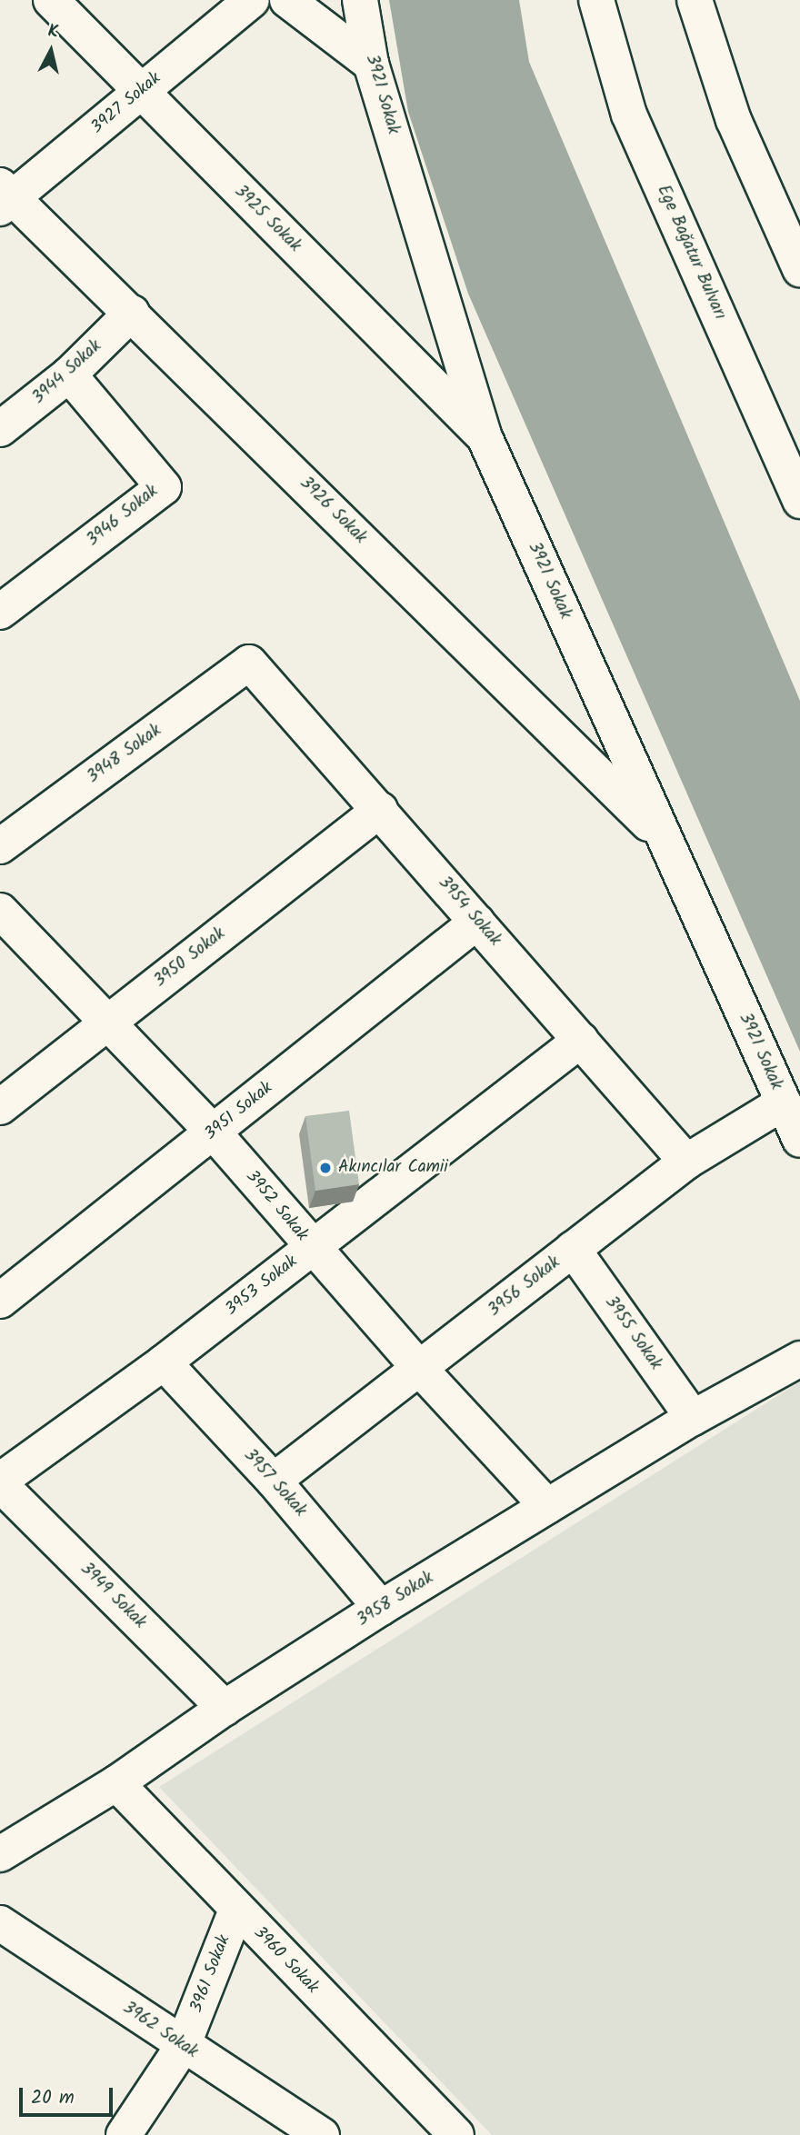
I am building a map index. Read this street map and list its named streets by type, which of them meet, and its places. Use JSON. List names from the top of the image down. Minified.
{"streets":{"street":["3921 Sokak","3927 Sokak","3925 Sokak","Ege Bağatur Bulvarı","3944 Sokak","3926 Sokak","3946 Sokak","3948 Sokak","3954 Sokak","3950 Sokak","3951 Sokak","3952 Sokak","3953 Sokak","3956 Sokak","3955 Sokak","3957 Sokak","3949 Sokak","3958 Sokak","3960 Sokak","3961 Sokak","3962 Sokak"]},"crossings":[["3921 Sokak","3925 Sokak"],["3921 Sokak","3926 Sokak"],["3921 Sokak","3956 Sokak"],["3927 Sokak","3925 Sokak"],["3927 Sokak","3926 Sokak"],["3944 Sokak","3926 Sokak"],["3944 Sokak","3946 Sokak"],["3948 Sokak","3954 Sokak"],["3954 Sokak","3950 Sokak"],["3954 Sokak","3951 Sokak"],["3954 Sokak","3953 Sokak"],["3954 Sokak","3956 Sokak"],["3950 Sokak","3952 Sokak"],["3951 Sokak","3952 Sokak"],["3952 Sokak","3953 Sokak"],["3952 Sokak","3956 Sokak"],["3952 Sokak","3958 Sokak"],["3953 Sokak","3957 Sokak"],["3953 Sokak","3949 Sokak"],["3956 Sokak","3955 Sokak"],["3956 Sokak","3957 Sokak"],["3955 Sokak","3958 Sokak"],["3957 Sokak","3958 Sokak"],["3949 Sokak","3958 Sokak"],["3958 Sokak","3960 Sokak"],["3960 Sokak","3961 Sokak"],["3961 Sokak","3962 Sokak"]],"places":["Akıncılar Camii"],"scale_bar":"20 m","north":"top"}
